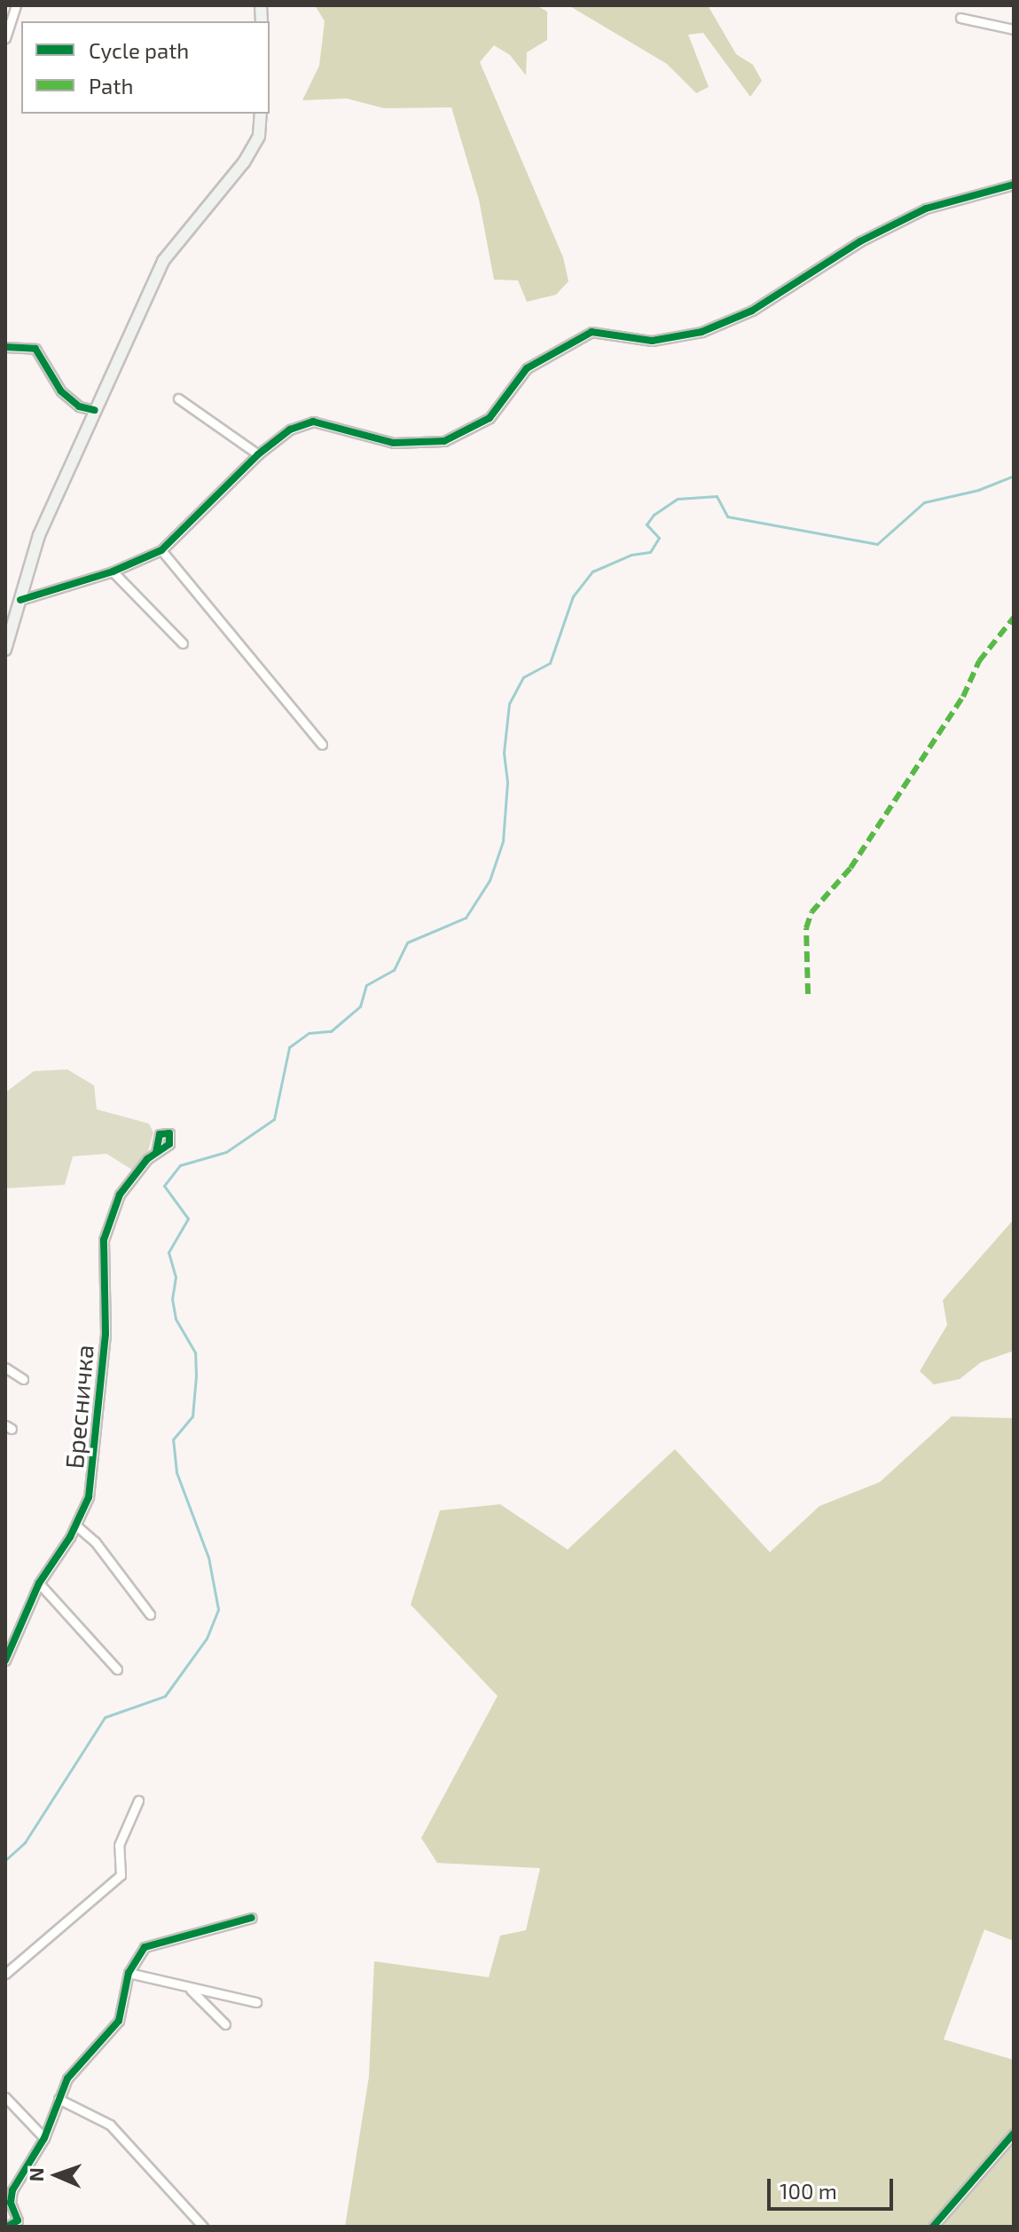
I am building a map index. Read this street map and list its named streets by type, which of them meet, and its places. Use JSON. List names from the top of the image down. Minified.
{"streets":{"street":["Бресничка"]},"legend":["Cycle path","Path"],"scale_bar":"100 m","north":"left"}
